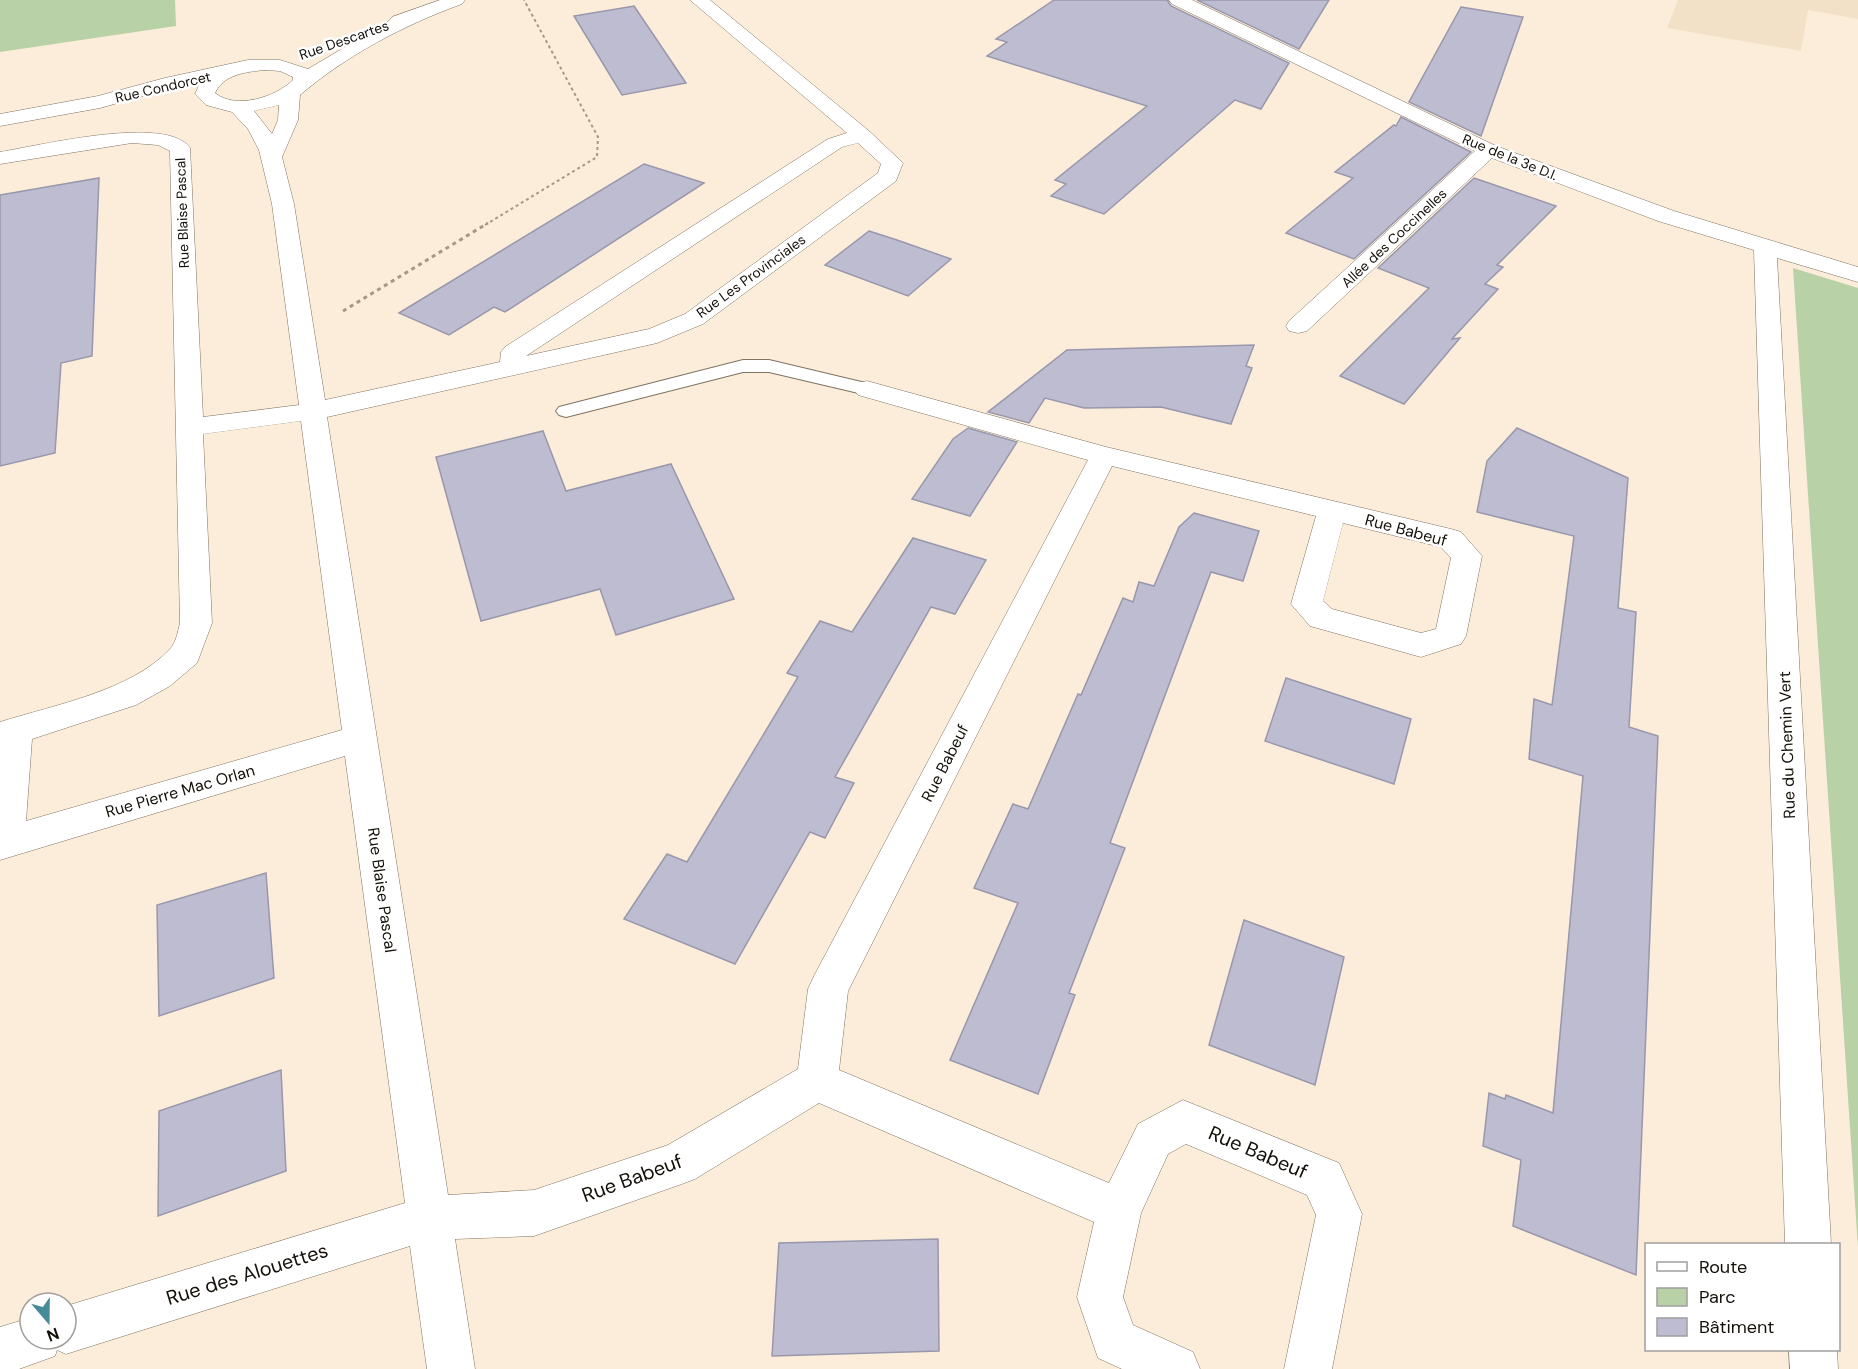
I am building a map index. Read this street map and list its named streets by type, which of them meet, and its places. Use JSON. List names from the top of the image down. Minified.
{"streets":{"street":["Rue Descartes","Rue Condorcet","Rue de la 3e D.I.","Rue Blaise Pascal","Allée des Coccinelles","Rue Les Provinciales","Rue Babeuf","Rue du Chemin Vert","Rue Pierre Mac Orlan","Rue des Alouettes"]},"crossings":[["Rue Descartes","Rue Condorcet"],["Rue Descartes","Rue Blaise Pascal"],["Rue Condorcet","Rue Blaise Pascal"],["Rue de la 3e D.I.","Allée des Coccinelles"],["Rue de la 3e D.I.","Rue du Chemin Vert"],["Rue Blaise Pascal","Rue Les Provinciales"],["Rue Blaise Pascal","Rue Babeuf"],["Rue Blaise Pascal","Rue Pierre Mac Orlan"],["Rue Blaise Pascal","Rue des Alouettes"],["Rue Babeuf","Rue des Alouettes"]],"legend":["Route","Parc","Bâtiment"],"north":"bottom"}
